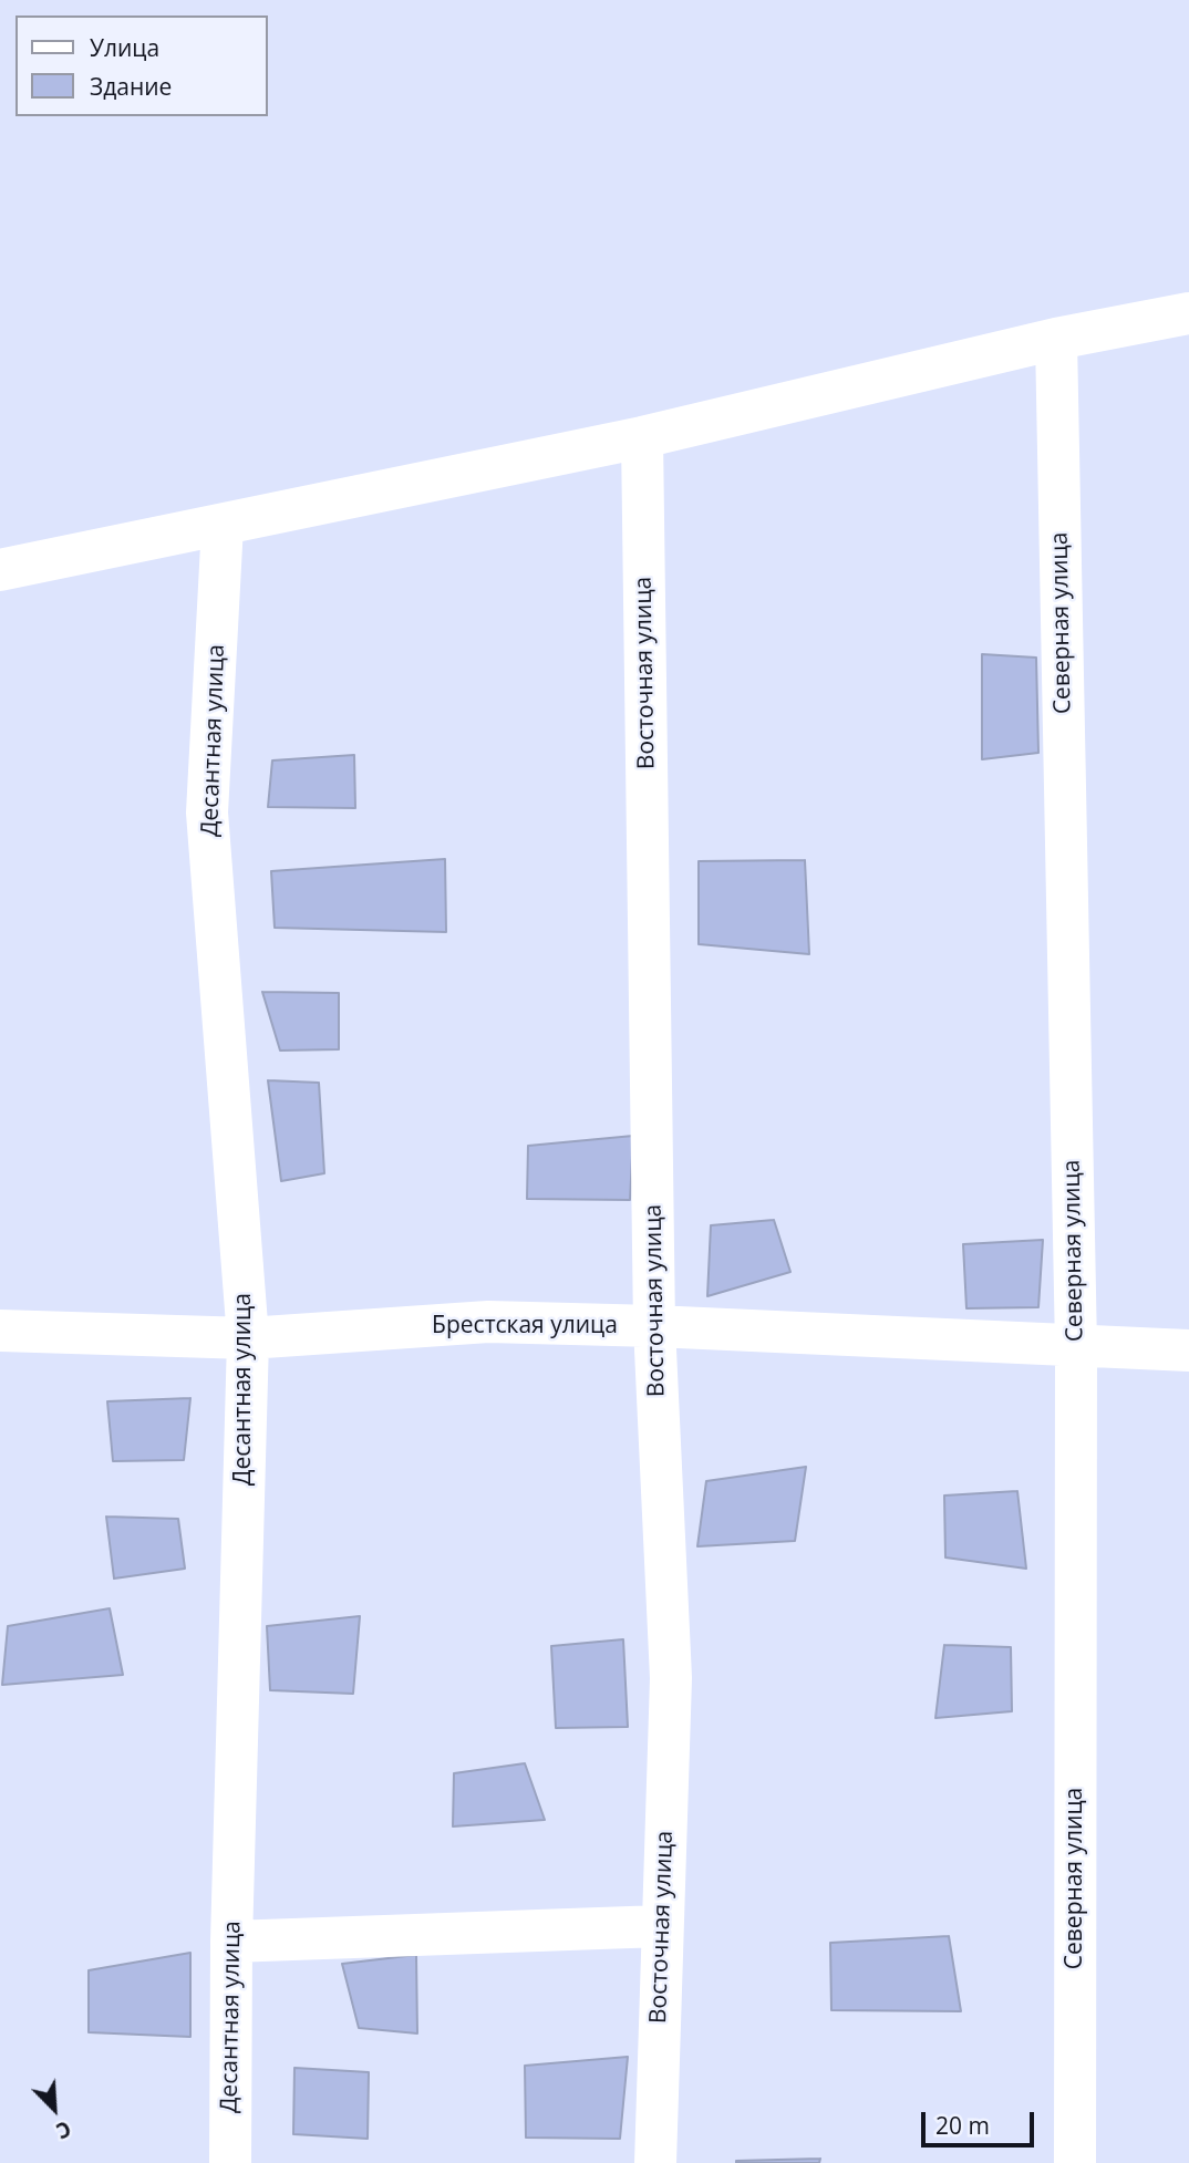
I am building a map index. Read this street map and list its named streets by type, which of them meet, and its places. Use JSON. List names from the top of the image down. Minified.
{"streets":{"street":["Северная улица","Восточная улица","Десантная улица","Брестская улица"]},"crossings":[["Северная улица","Брестская улица"],["Восточная улица","Брестская улица"],["Десантная улица","Брестская улица"]],"legend":["Улица","Здание"],"scale_bar":"20 m","north":"bottom right"}
